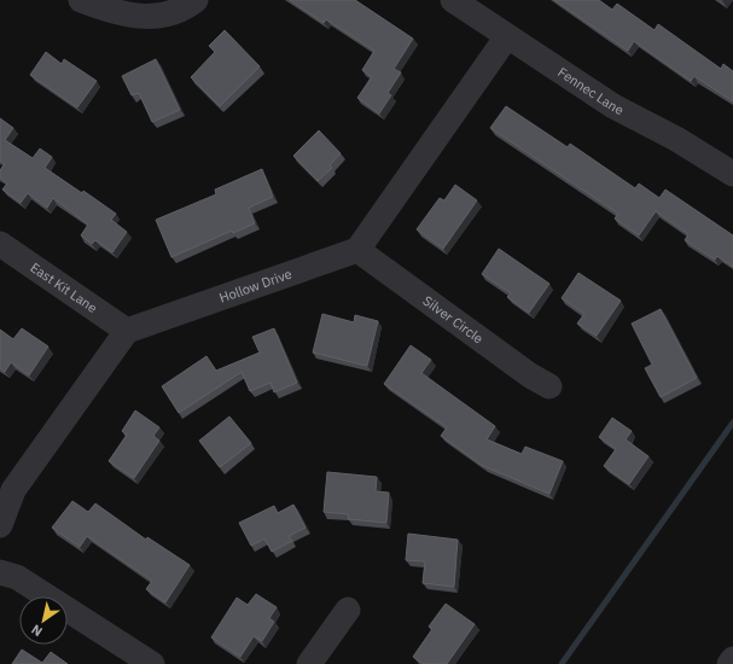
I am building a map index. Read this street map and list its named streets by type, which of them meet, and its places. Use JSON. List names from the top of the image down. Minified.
{"streets":{"street":["Fennec Lane","Hollow Drive","East Kit Lane","Silver Circle"]},"crossings":[["Hollow Drive","East Kit Lane"],["Hollow Drive","Silver Circle"]],"north":"bottom left"}
